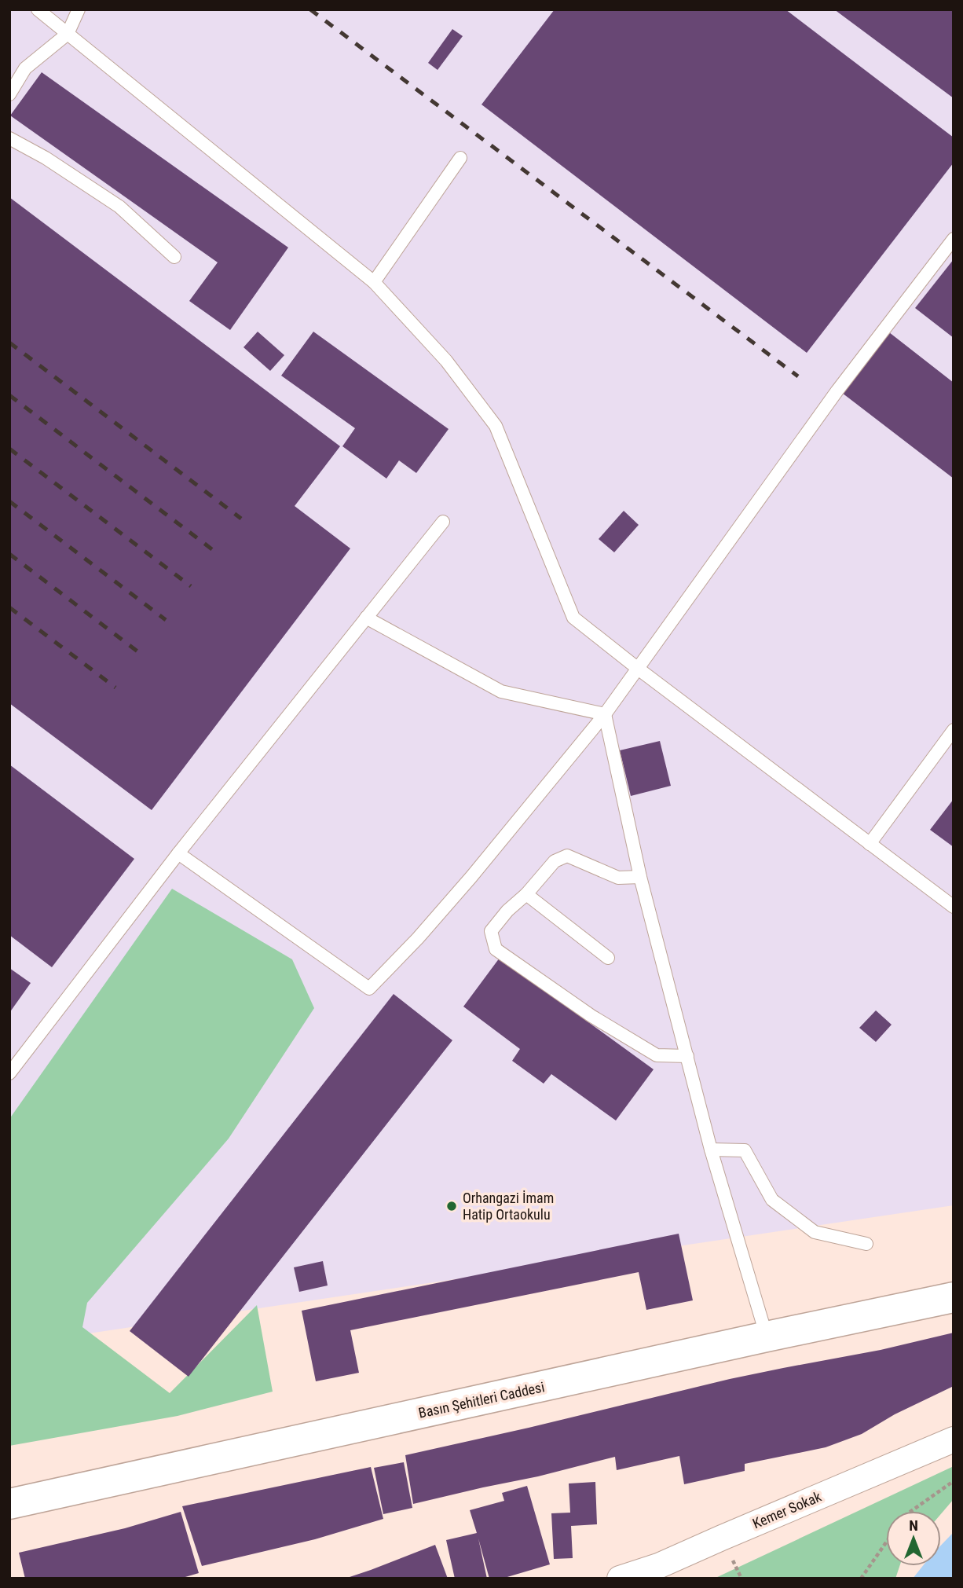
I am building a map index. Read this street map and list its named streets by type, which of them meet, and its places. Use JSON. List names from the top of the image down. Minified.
{"streets":{"main road":["Basın Şehitleri Caddesi"],"street":["Kemer Sokak"]},"places":["Orhangazi İmam Hatip Ortaokulu"],"north":"top"}
